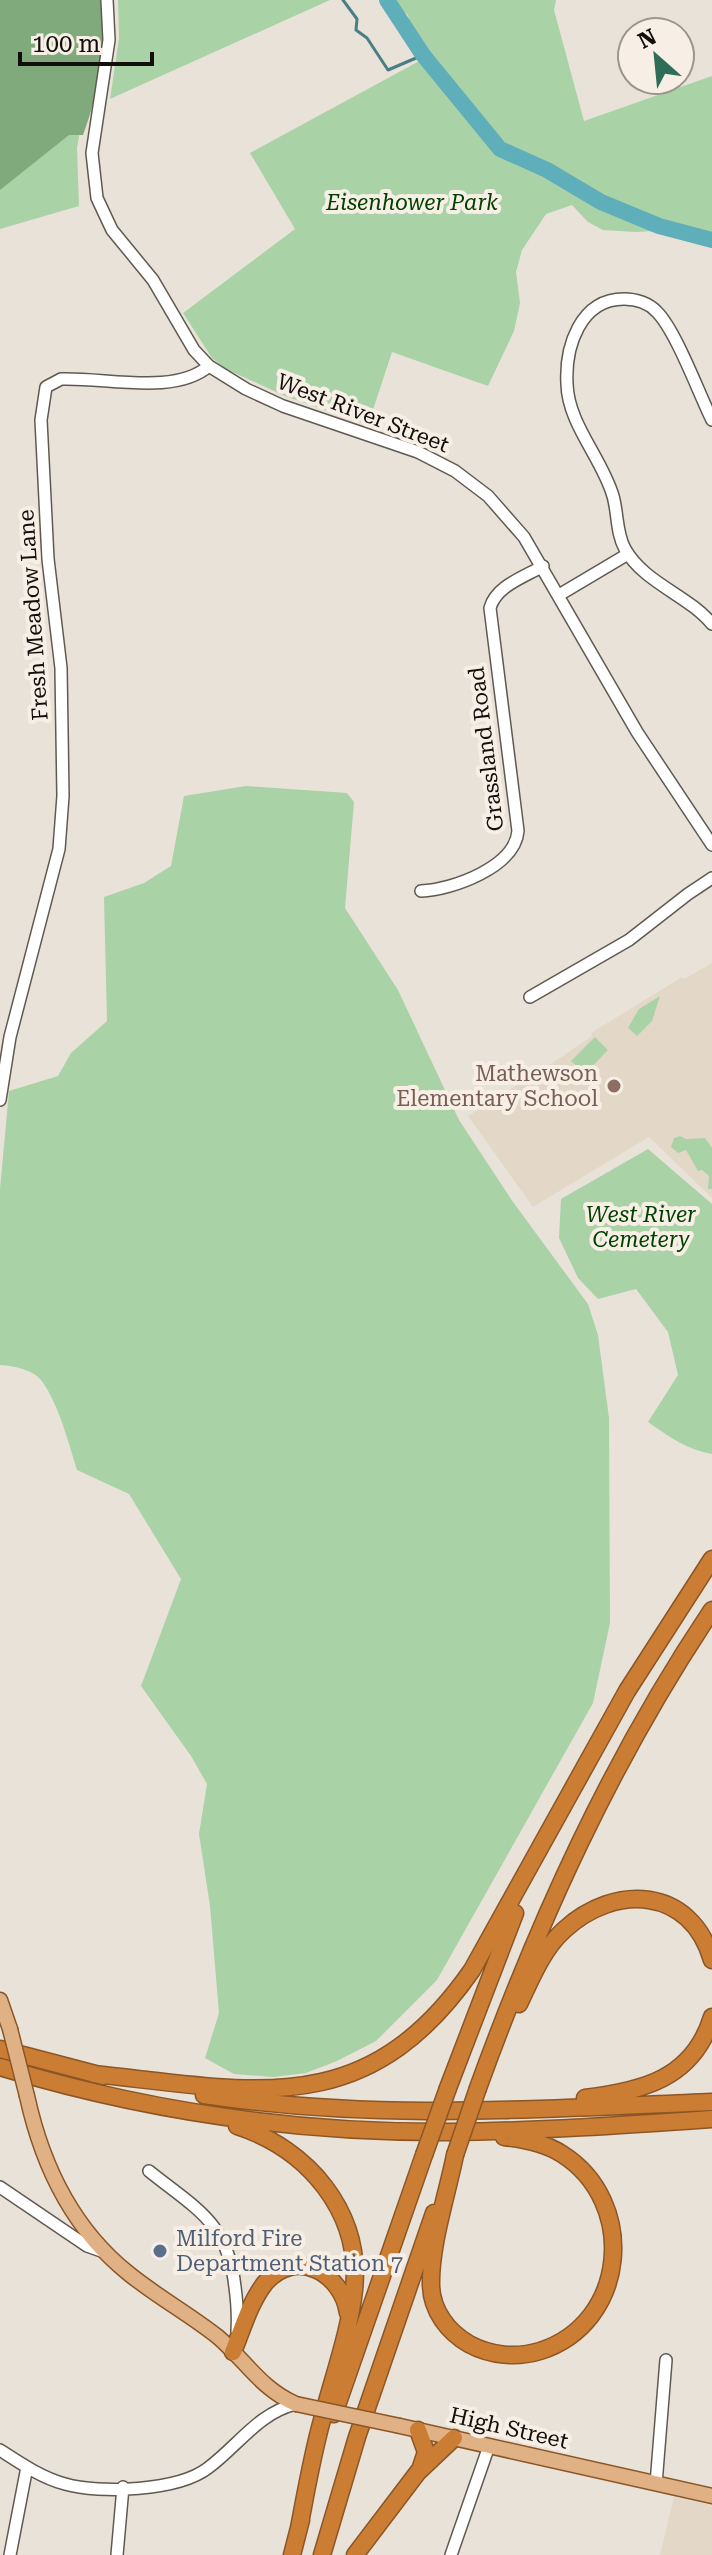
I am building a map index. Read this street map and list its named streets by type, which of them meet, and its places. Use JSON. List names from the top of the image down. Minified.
{"streets":{"main road":["High Street"],"street":["West River Street","Fresh Meadow Lane","Grassland Road"]},"crossings":[["West River Street","Fresh Meadow Lane"],["West River Street","Grassland Road"]],"parks":["Eisenhower Park","West River Cemetery"],"places":["Mathewson Elementary School","Milford Fire Department Station 7"],"scale_bar":"100 m","north":"top left"}
